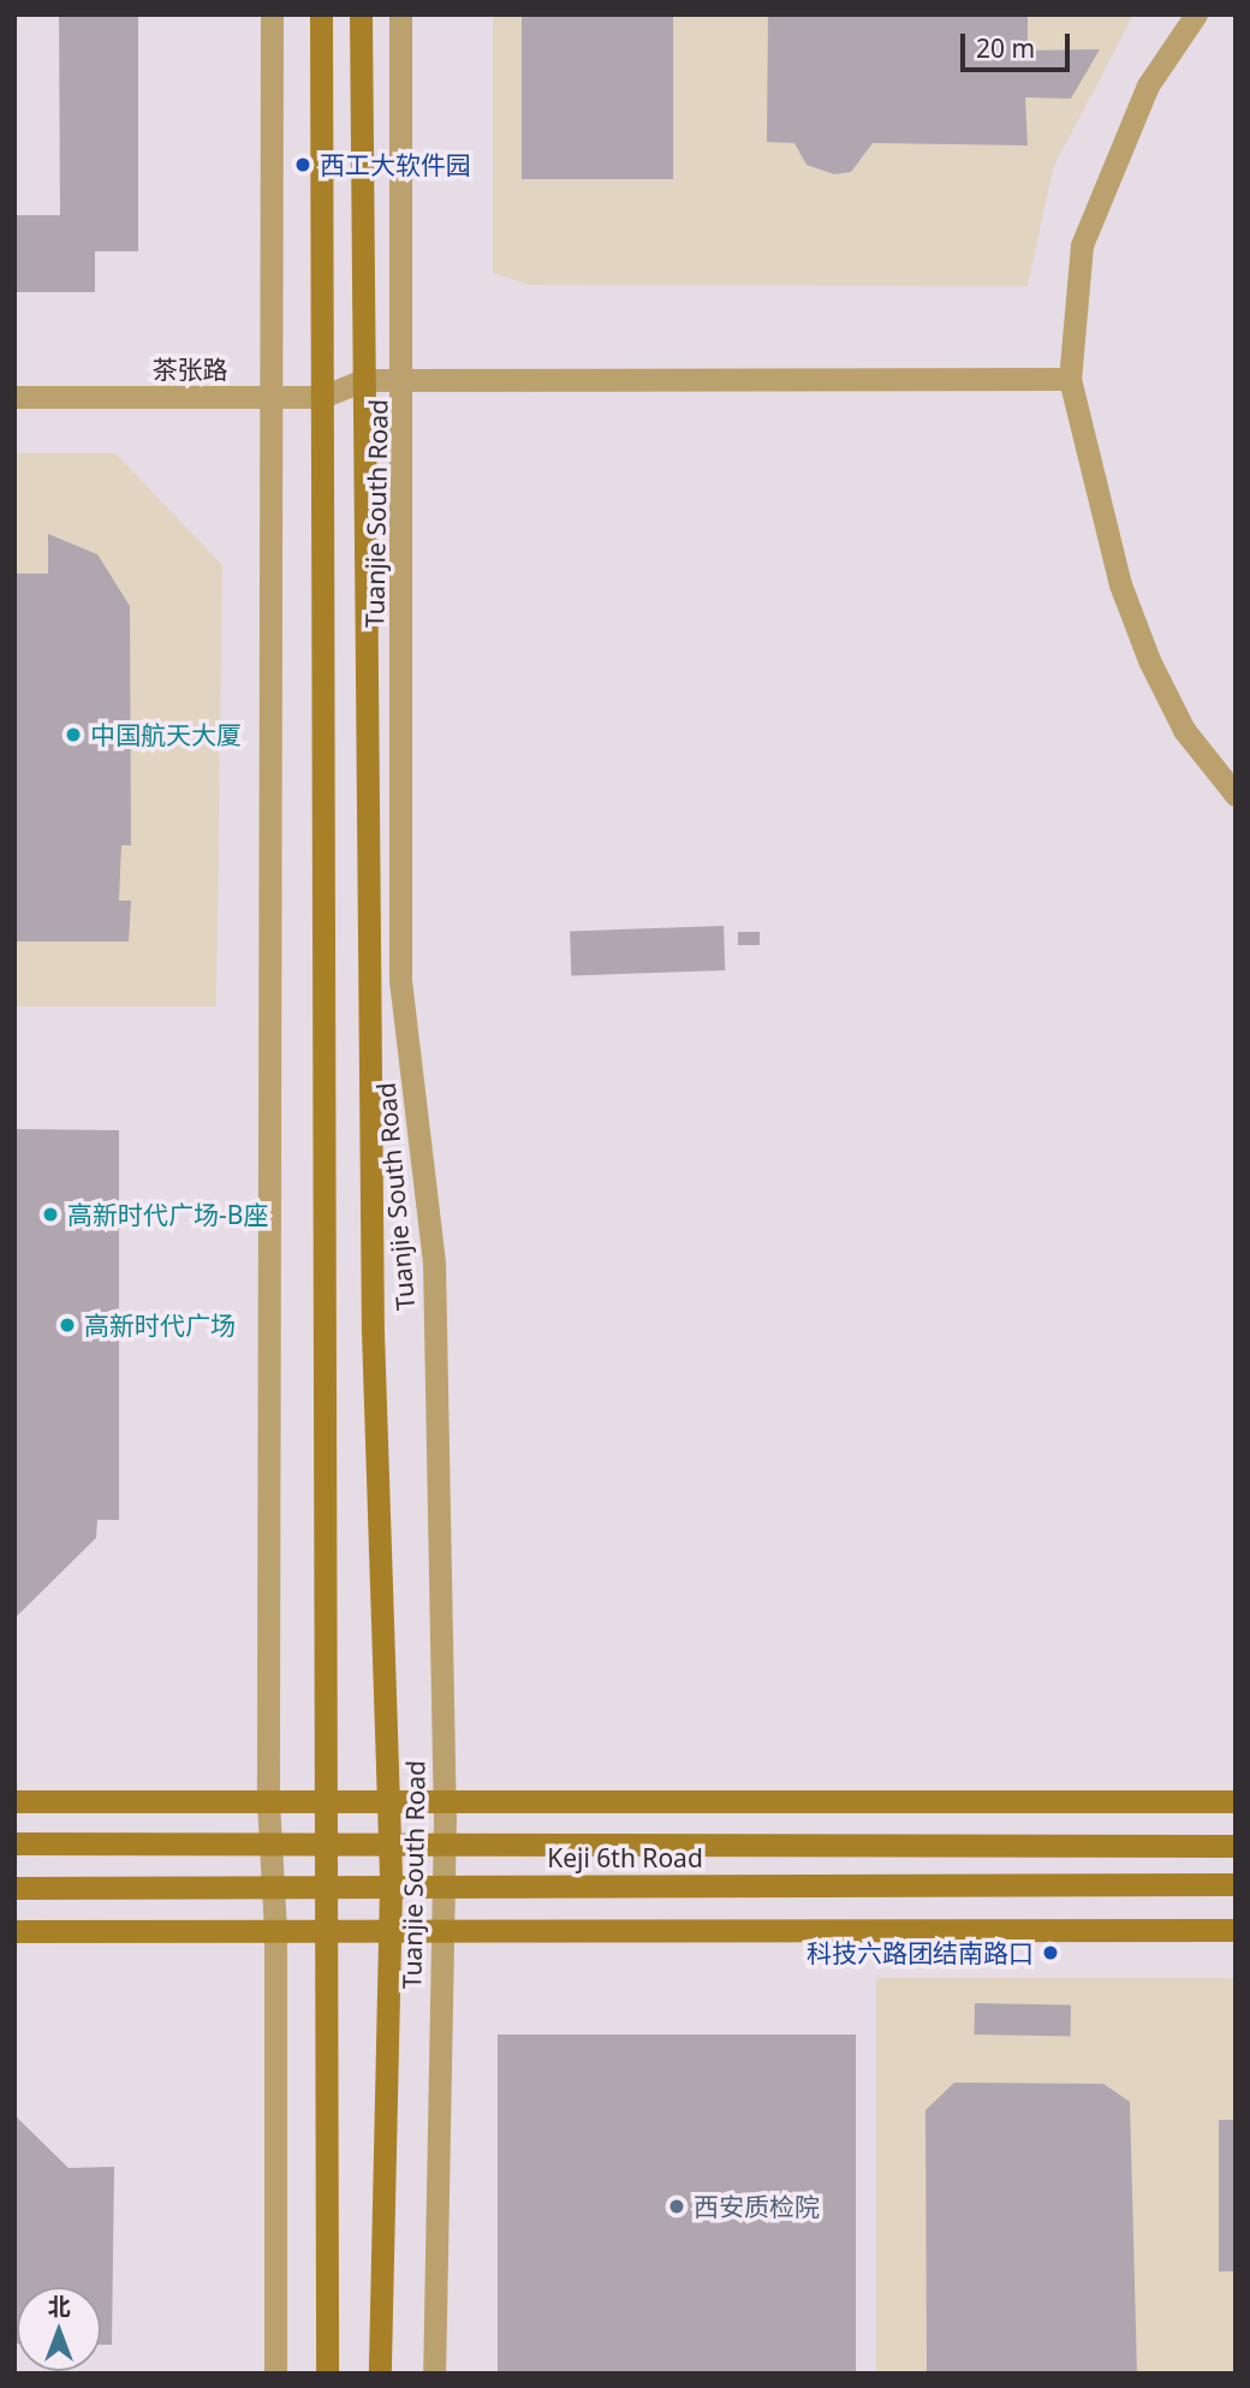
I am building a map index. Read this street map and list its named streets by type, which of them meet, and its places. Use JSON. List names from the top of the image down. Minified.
{"streets":{"main road":["Tuanjie South Road","Keji 6th Road"],"street":["茶张路"]},"crossings":[["茶张路","Tuanjie South Road"],["Tuanjie South Road","Keji 6th Road"]],"places":["西工大软件园","中国航天大厦","高新时代广场-B座","高新时代广场","科技六路团结南路口","西安质检院"],"scale_bar":"20 m","north":"top"}
